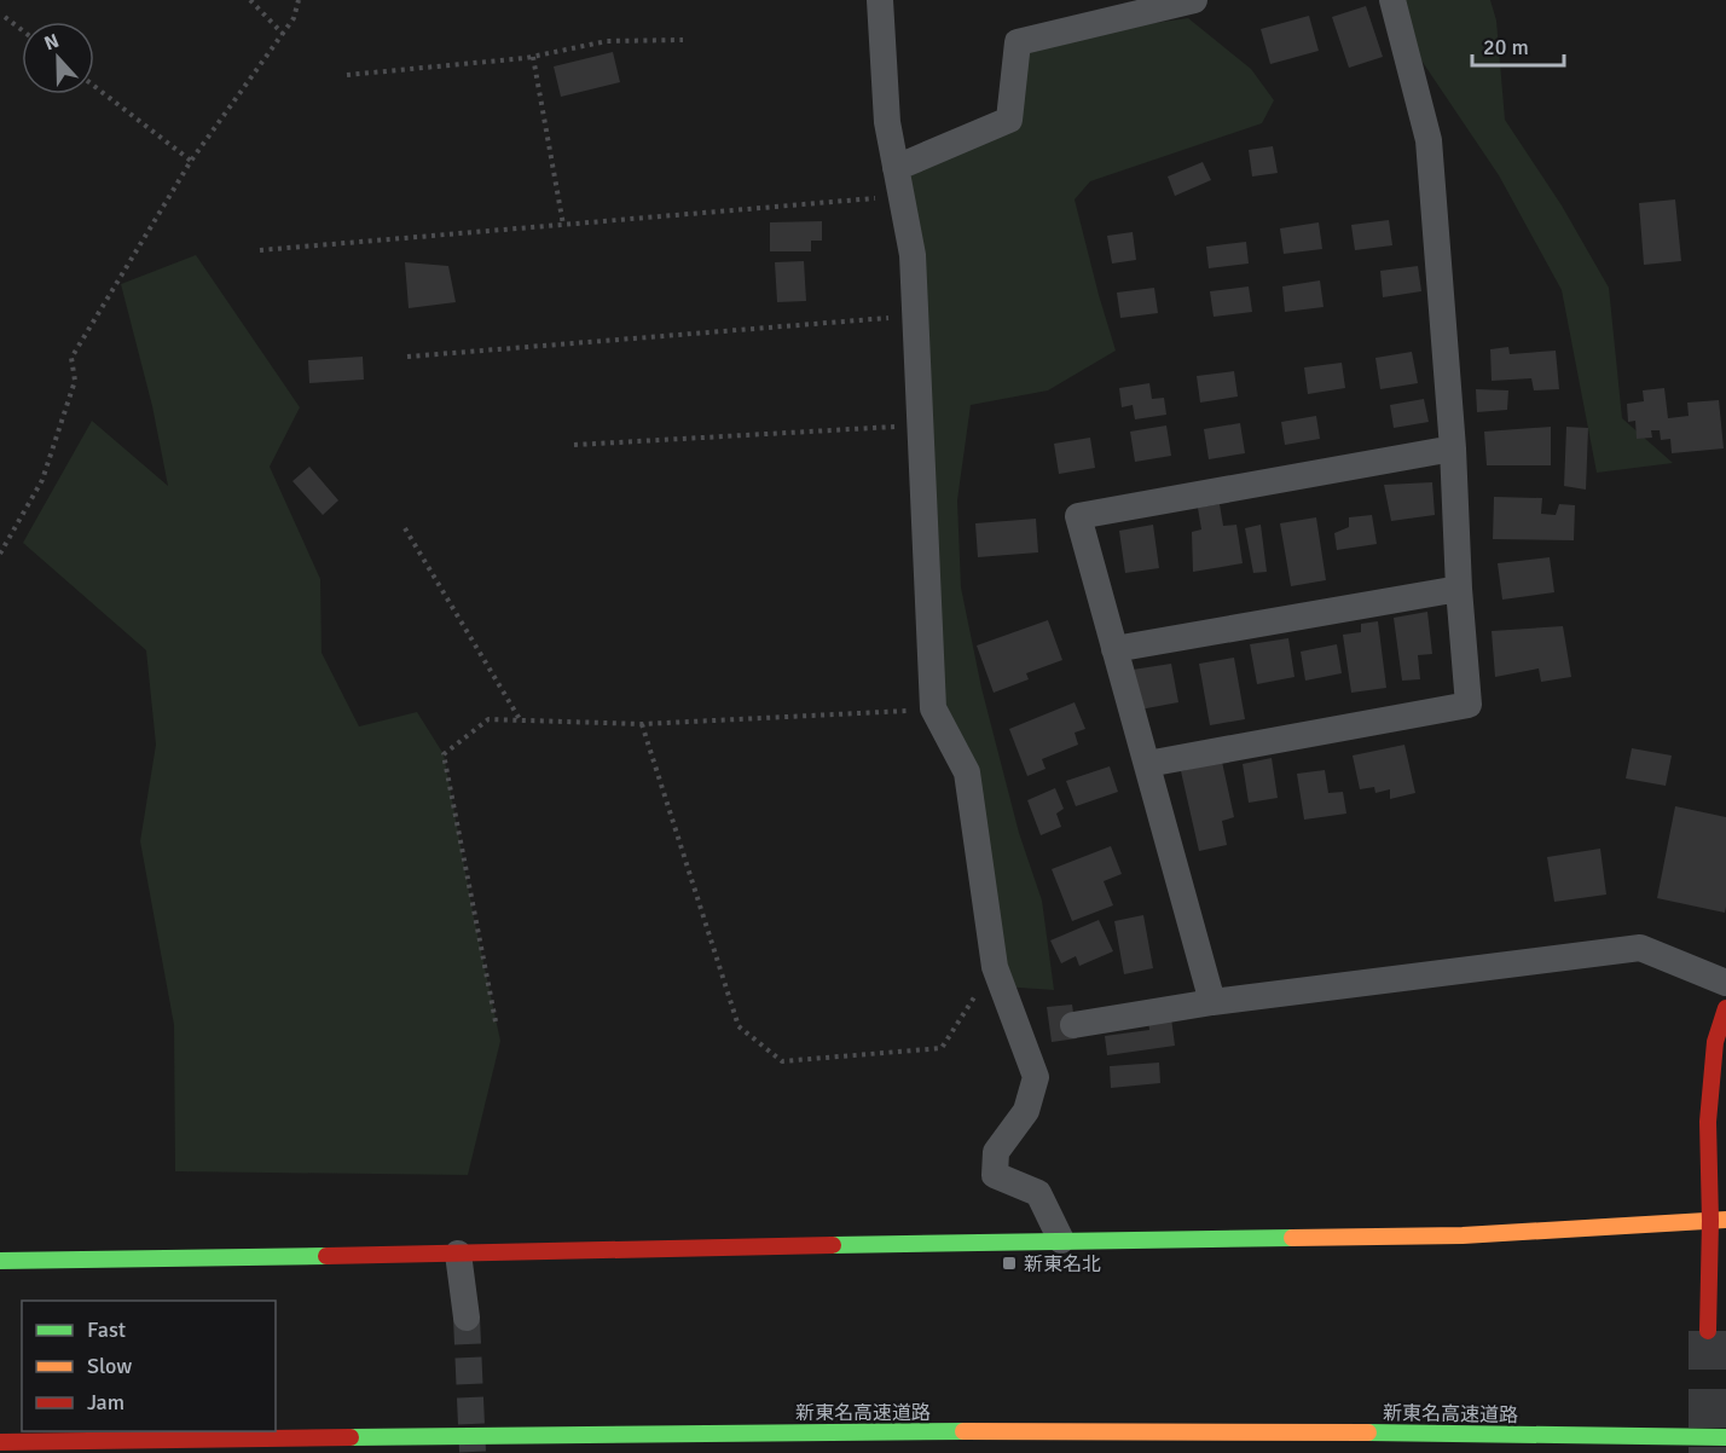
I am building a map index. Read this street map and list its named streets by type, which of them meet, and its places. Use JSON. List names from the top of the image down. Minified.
{"streets":{"main road":["新東名高速道路"]},"places":{"transit":["新東名北"]},"legend":["Fast","Slow","Jam"],"scale_bar":"20 m","north":"top"}
